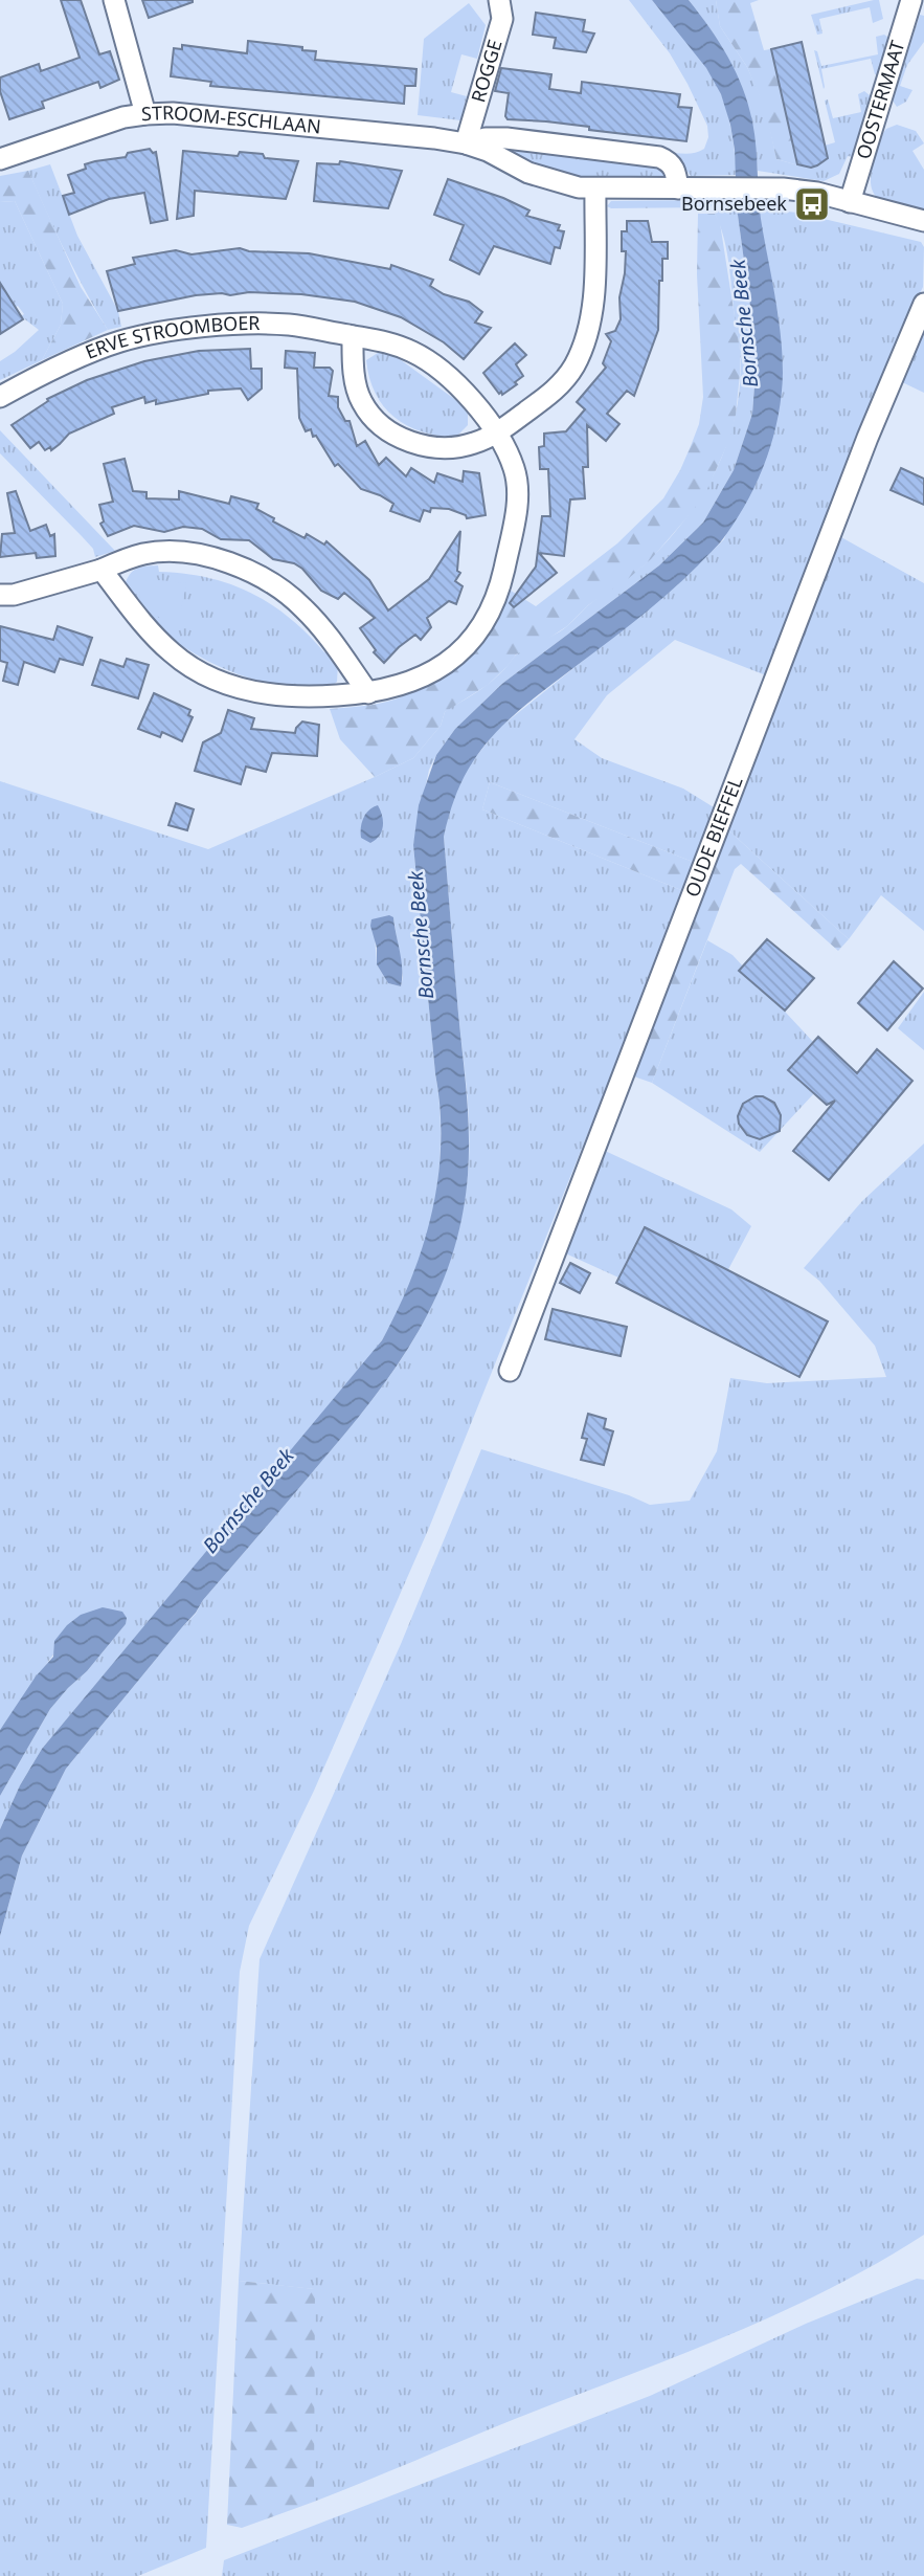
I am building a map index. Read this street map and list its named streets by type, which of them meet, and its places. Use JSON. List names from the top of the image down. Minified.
{"streets":{"street":["ROGGE","OOSTERMAAT","STROOM-ESCHLAAN","ERVE STROOMBOER","OUDE BIEFFEL"]},"crossings":[["ROGGE","STROOM-ESCHLAAN"],["OOSTERMAAT","STROOM-ESCHLAAN"]],"water":["Bornsche Beek"],"places":{"bus stop":["Bornsebeek"]}}
